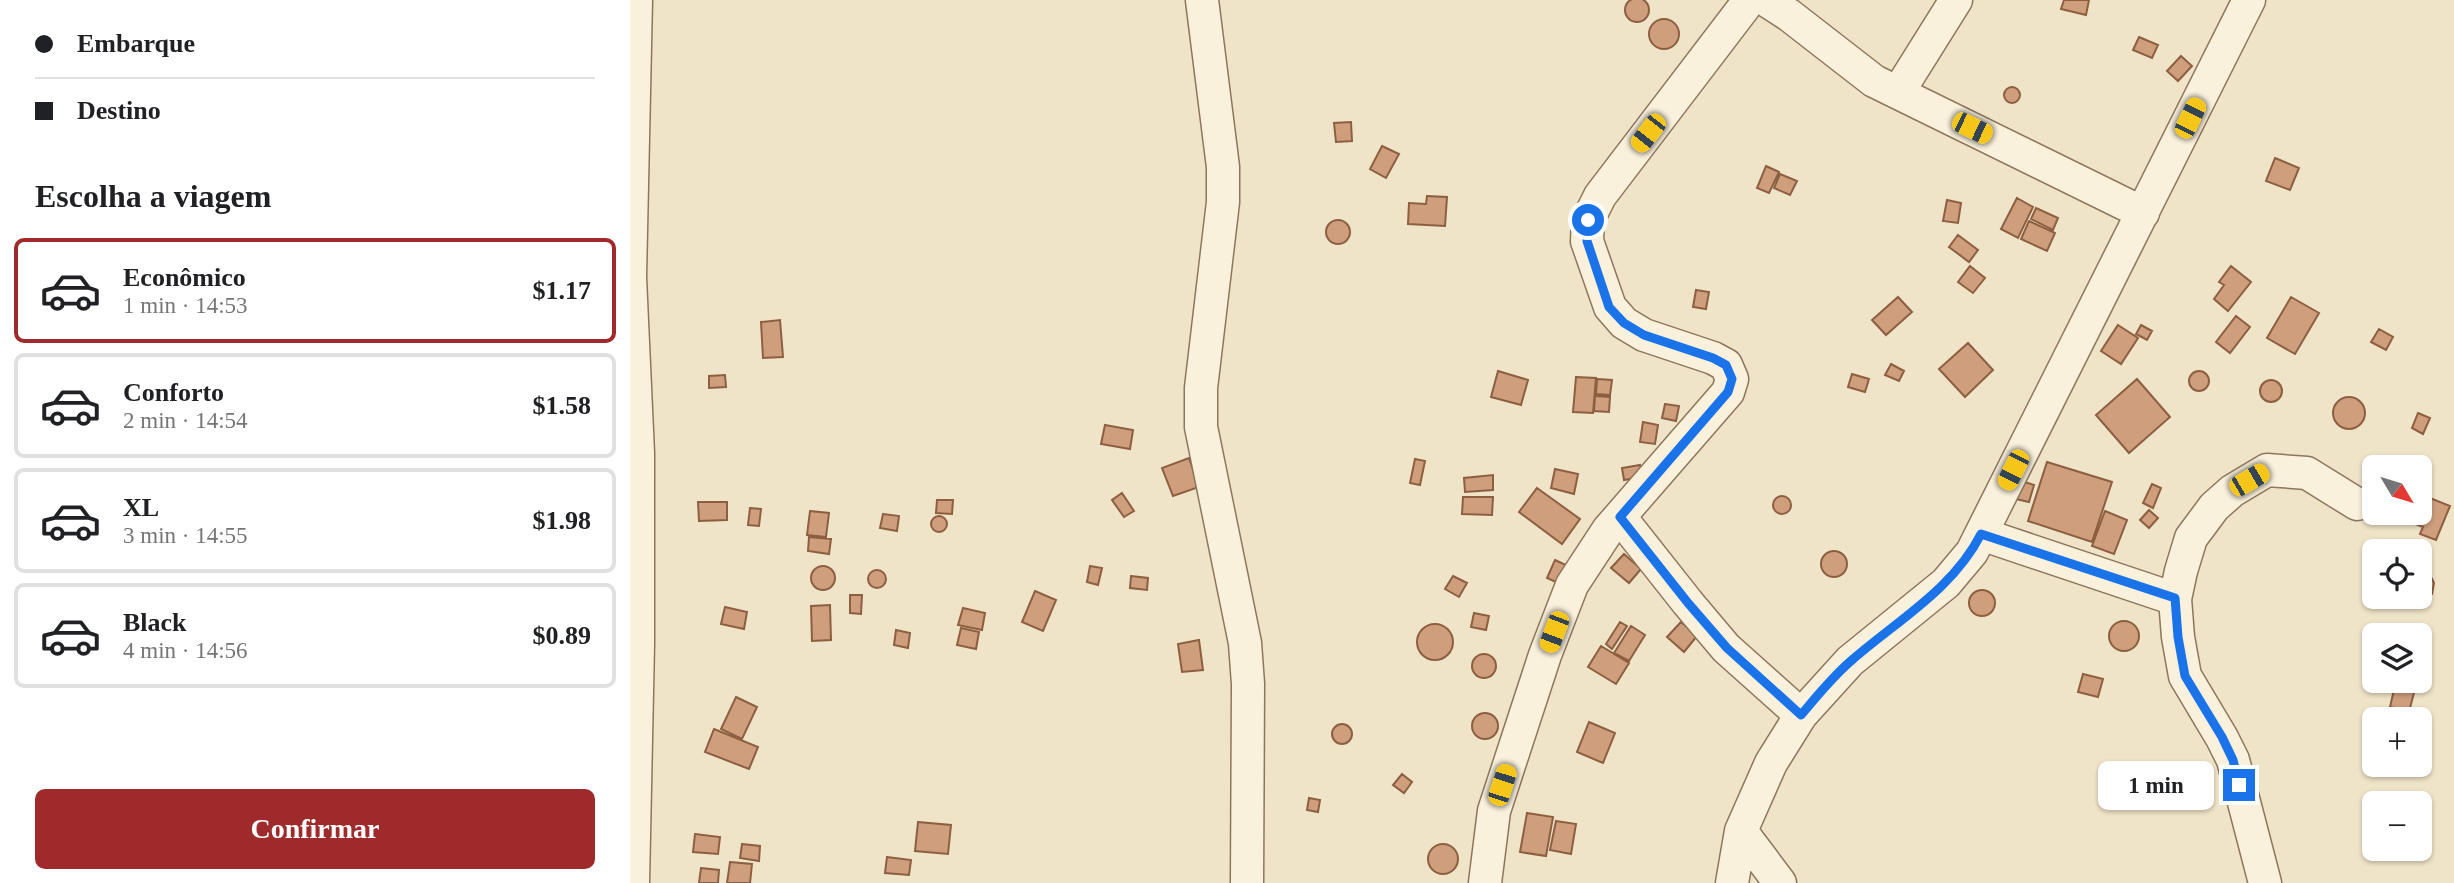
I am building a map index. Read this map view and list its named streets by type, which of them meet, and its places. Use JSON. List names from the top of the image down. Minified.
{"north":"bottom right","page":{"banner":["Embarque","Destino"],"heading":"Escolha a viagem","list":[{"name":"Econômico","note":"1 min · 14:53","value":"$1.17"},{"name":"Conforto","note":"2 min · 14:54","value":"$1.58"},{"name":"XL","note":"3 min · 14:55","value":"$1.98"},{"name":"Black","note":"4 min · 14:56","value":"$0.89"}],"map_buttons":["+","−"],"bubble":"1 min","buttons":"Confirmar"}}
